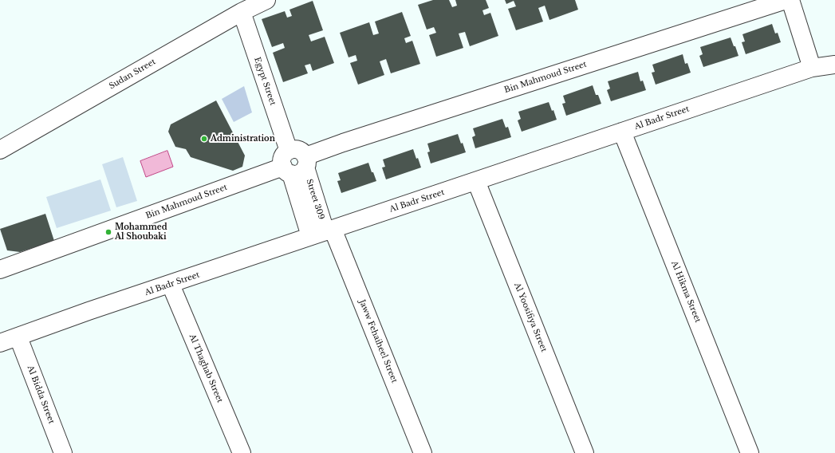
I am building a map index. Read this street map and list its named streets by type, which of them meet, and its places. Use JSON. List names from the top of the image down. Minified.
{"streets":{"street":["Sudan Street","Bin Mahmoud Street","Egypt Street","Al Badr Street","Street 309","Al Hikma Street","Al Yoosifiya Street","Jaww Fehaiheel Street","Al Thaghab Street","Al Bidda Street"]},"crossings":[["Sudan Street","Egypt Street"],["Bin Mahmoud Street","Egypt Street"],["Bin Mahmoud Street","Street 309"],["Egypt Street","Street 309"],["Al Badr Street","Street 309"],["Al Badr Street","Al Hikma Street"],["Al Badr Street","Al Yoosifiya Street"],["Al Badr Street","Jaww Fehaiheel Street"],["Al Badr Street","Al Thaghab Street"],["Al Badr Street","Al Bidda Street"],["Street 309","Jaww Fehaiheel Street"]],"places":["Administration","Mohammed Al Shoubaki"]}
